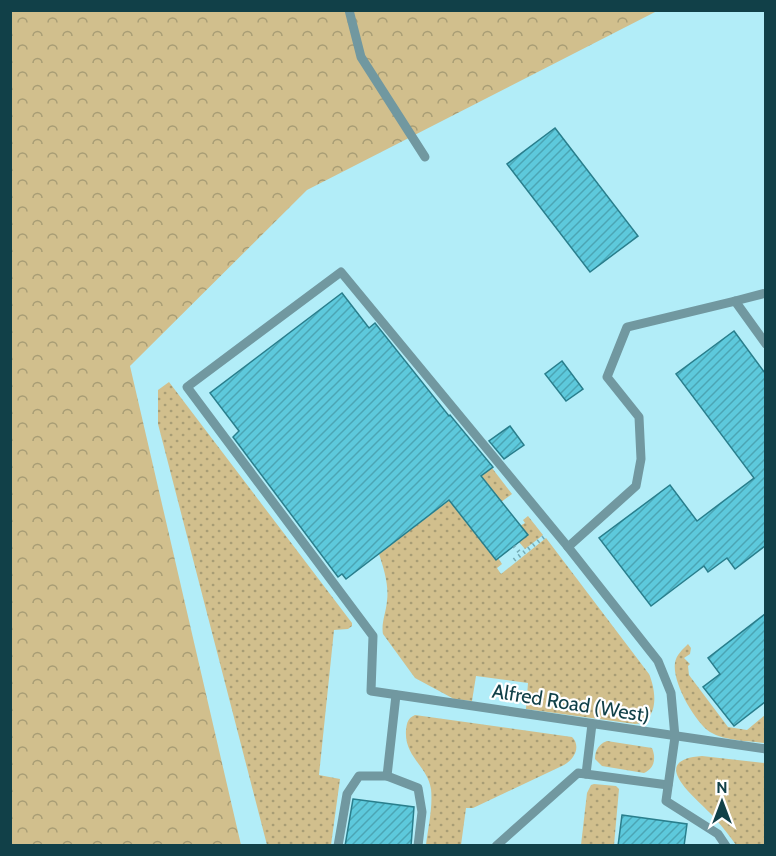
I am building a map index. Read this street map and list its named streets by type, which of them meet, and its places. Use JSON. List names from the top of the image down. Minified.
{"streets":{"lane":["Alfred Road (West)"]},"north":"top"}
